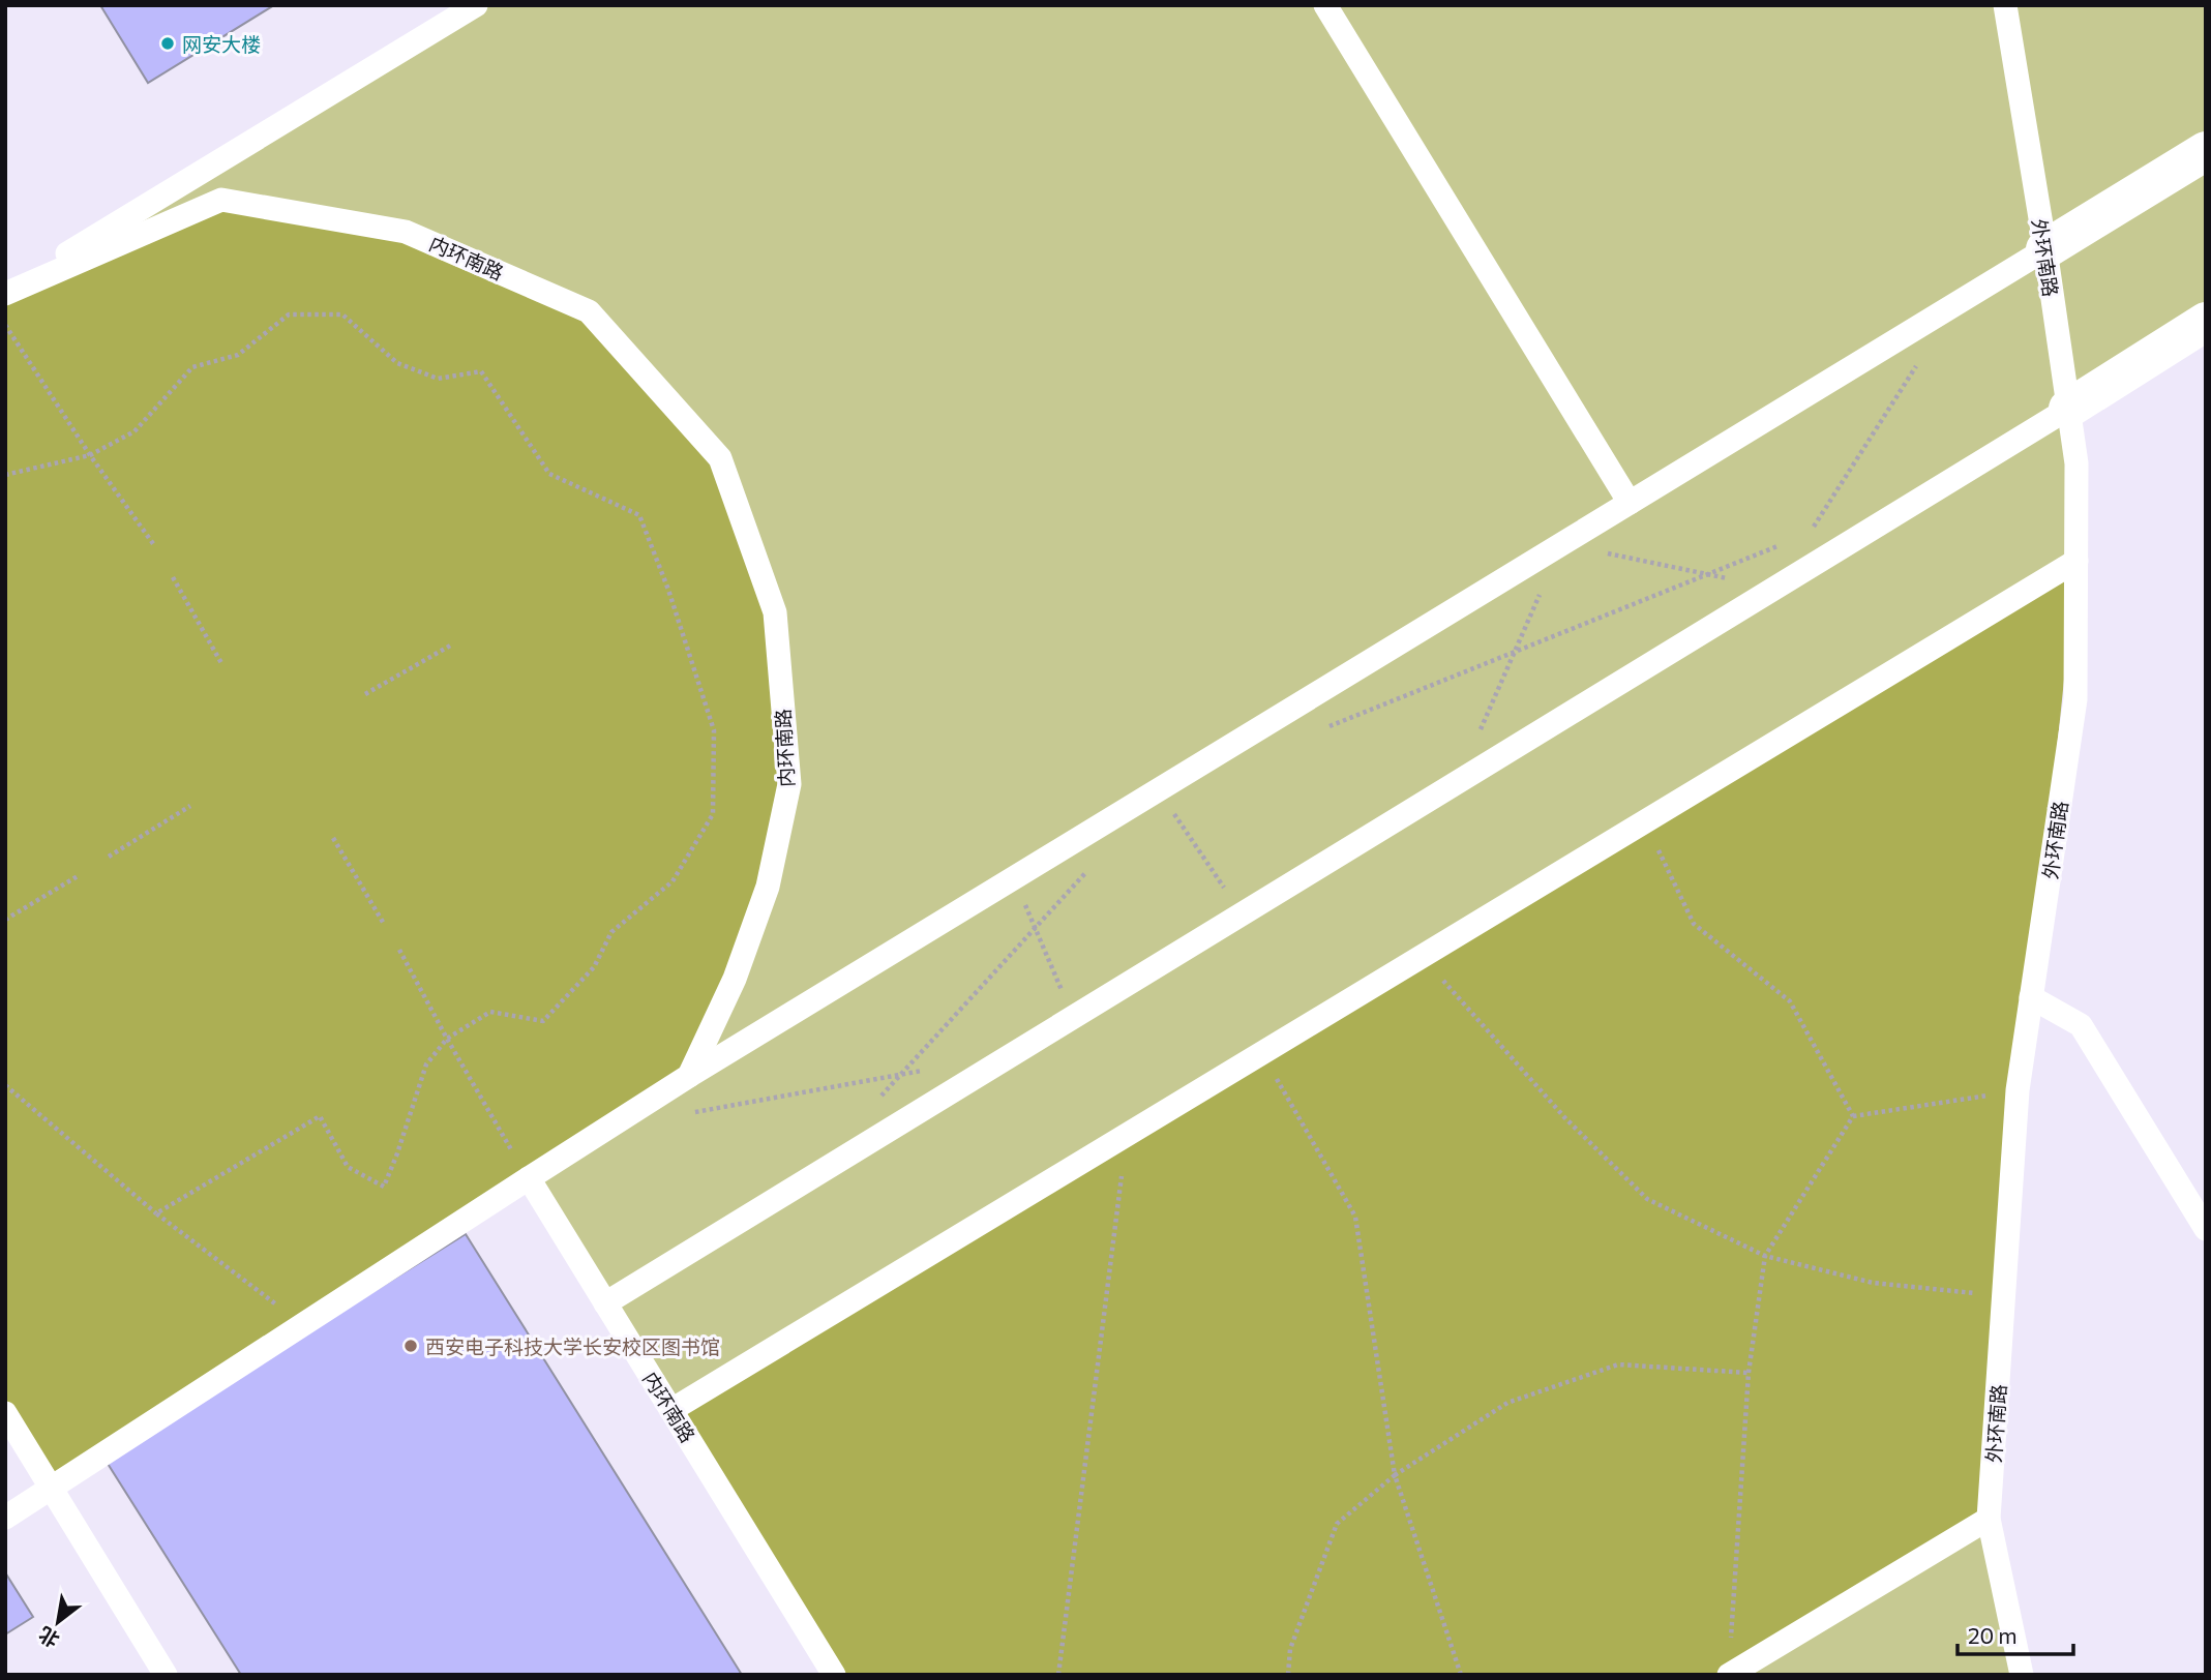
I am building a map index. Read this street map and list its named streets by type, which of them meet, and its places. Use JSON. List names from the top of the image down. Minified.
{"streets":{"lane":["内环南路","外环南路"]},"places":["网安大楼","西安电子科技大学长安校区图书馆"],"scale_bar":"20 m","north":"bottom left"}
